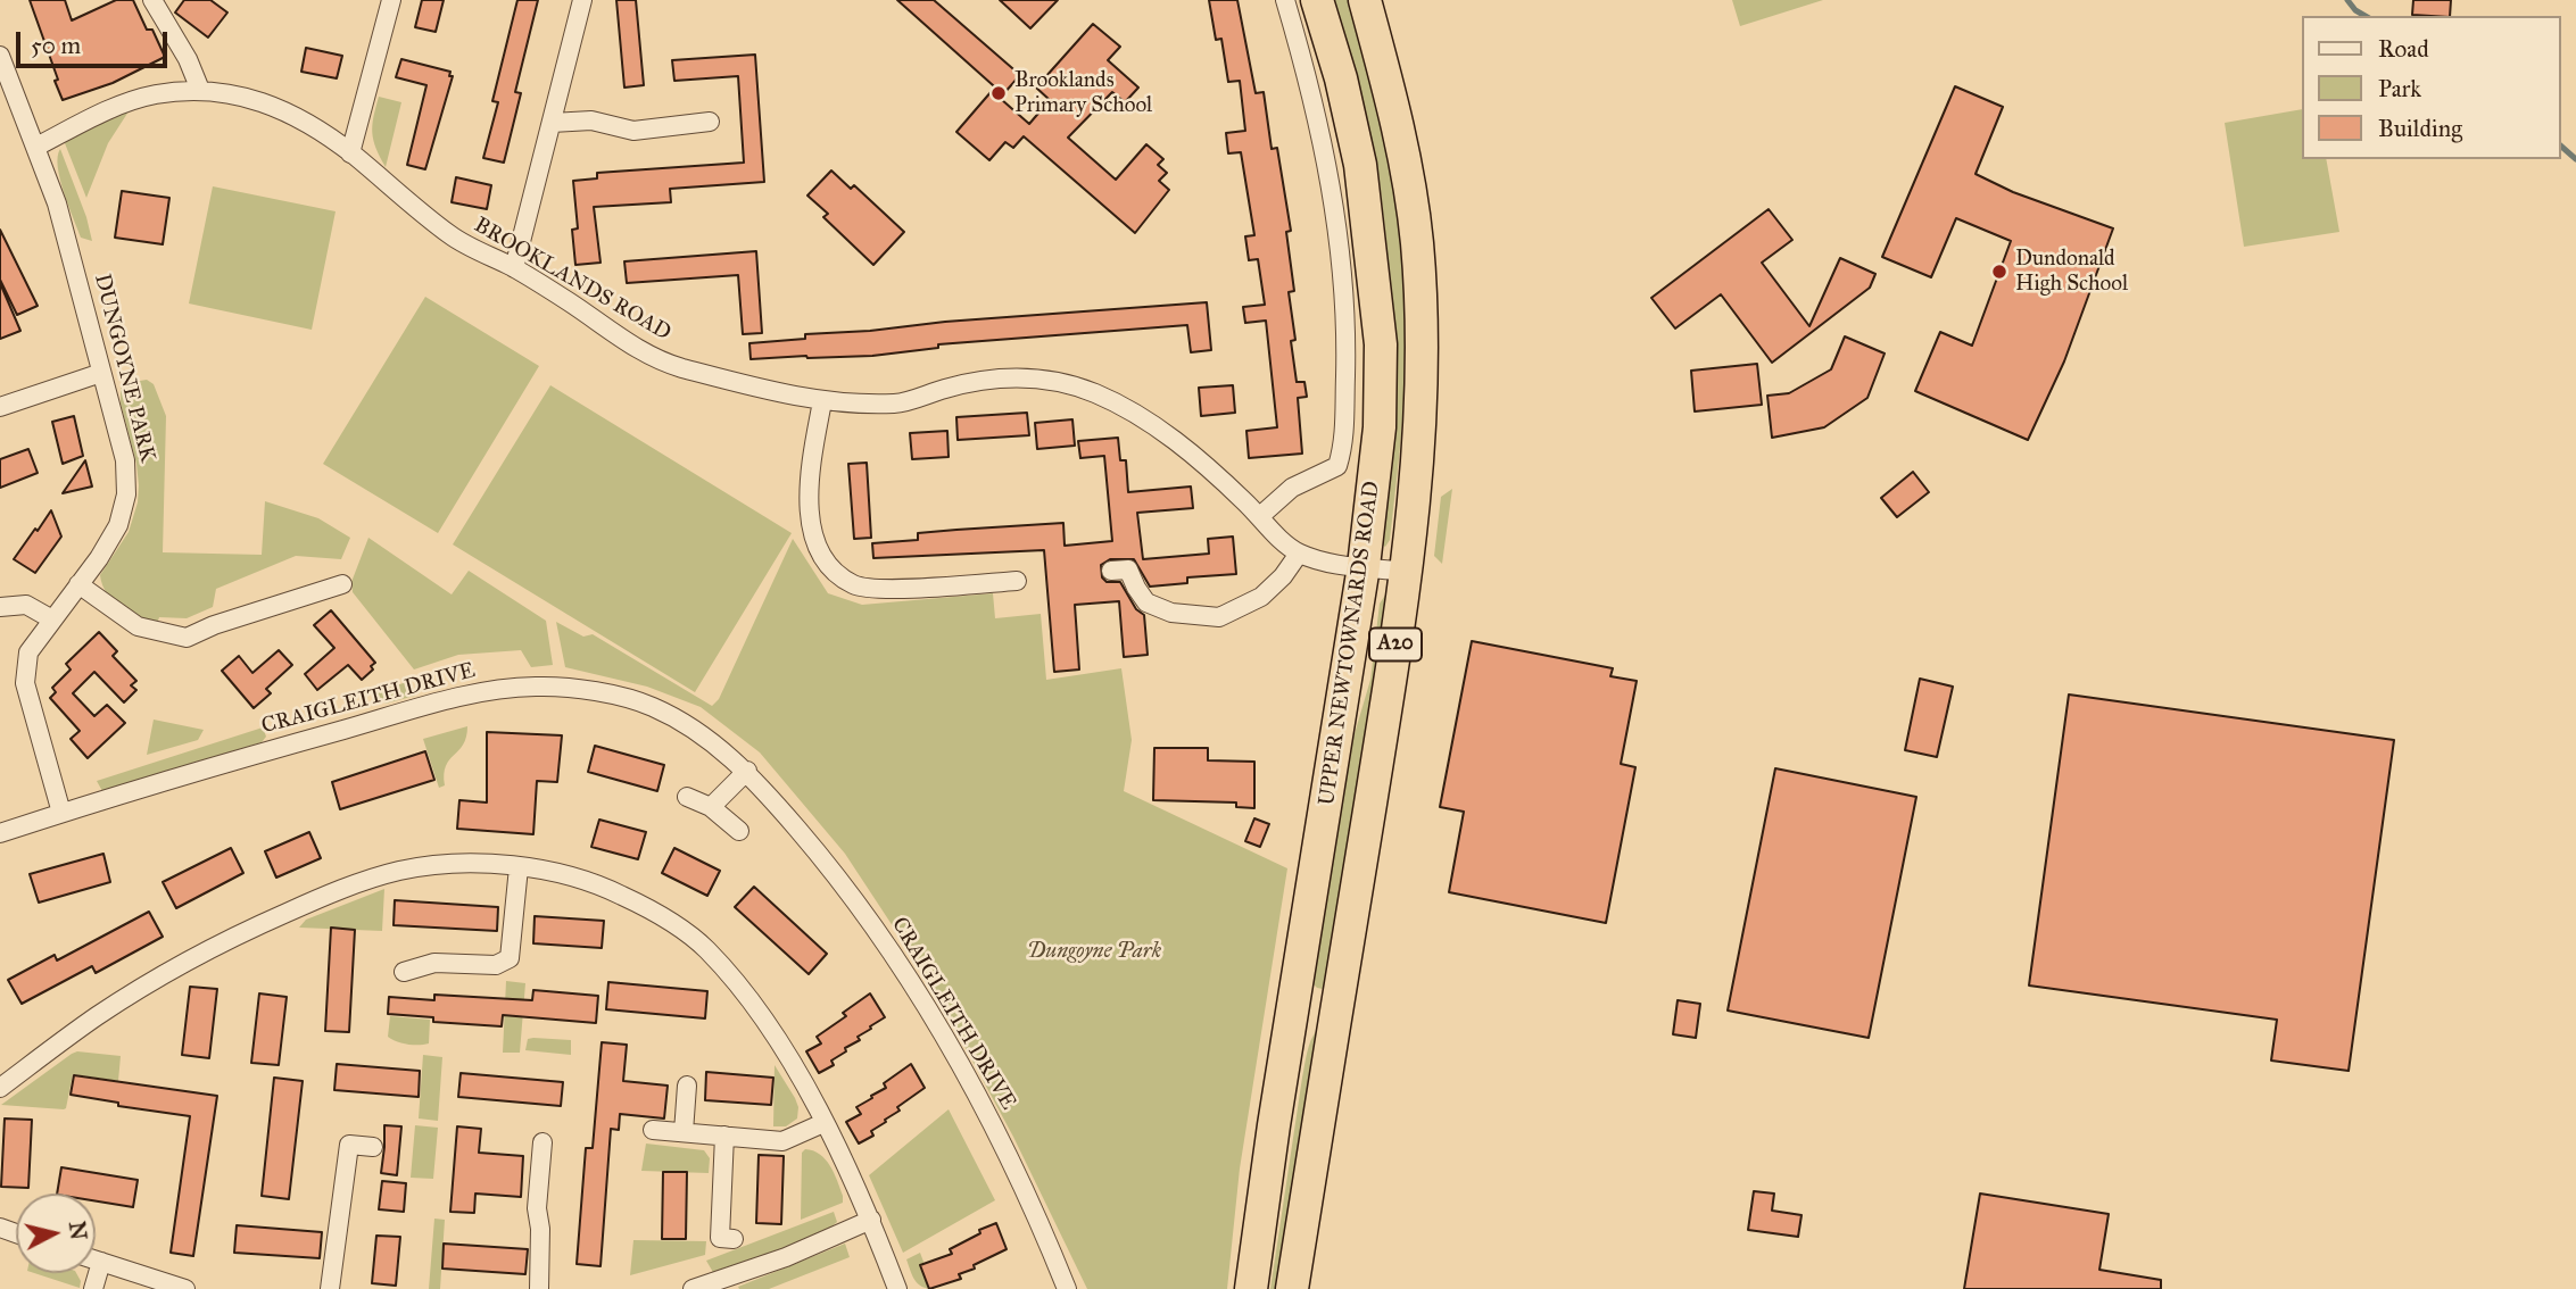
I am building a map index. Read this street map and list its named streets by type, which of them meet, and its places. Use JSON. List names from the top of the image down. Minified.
{"streets":{"highway":["UPPER NEWTOWNARDS ROAD","A20"],"street":["BROOKLANDS ROAD","DUNGOYNE PARK","CRAIGLEITH DRIVE"]},"crossings":[["BROOKLANDS ROAD","DUNGOYNE PARK"],["BROOKLANDS ROAD","UPPER NEWTOWNARDS ROAD"],["DUNGOYNE PARK","CRAIGLEITH DRIVE"]],"parks":["Dungoyne Park"],"places":["Brooklands Primary School","Dundonald High School"],"legend":["Road","Park","Building"],"scale_bar":"50 m","north":"right"}
